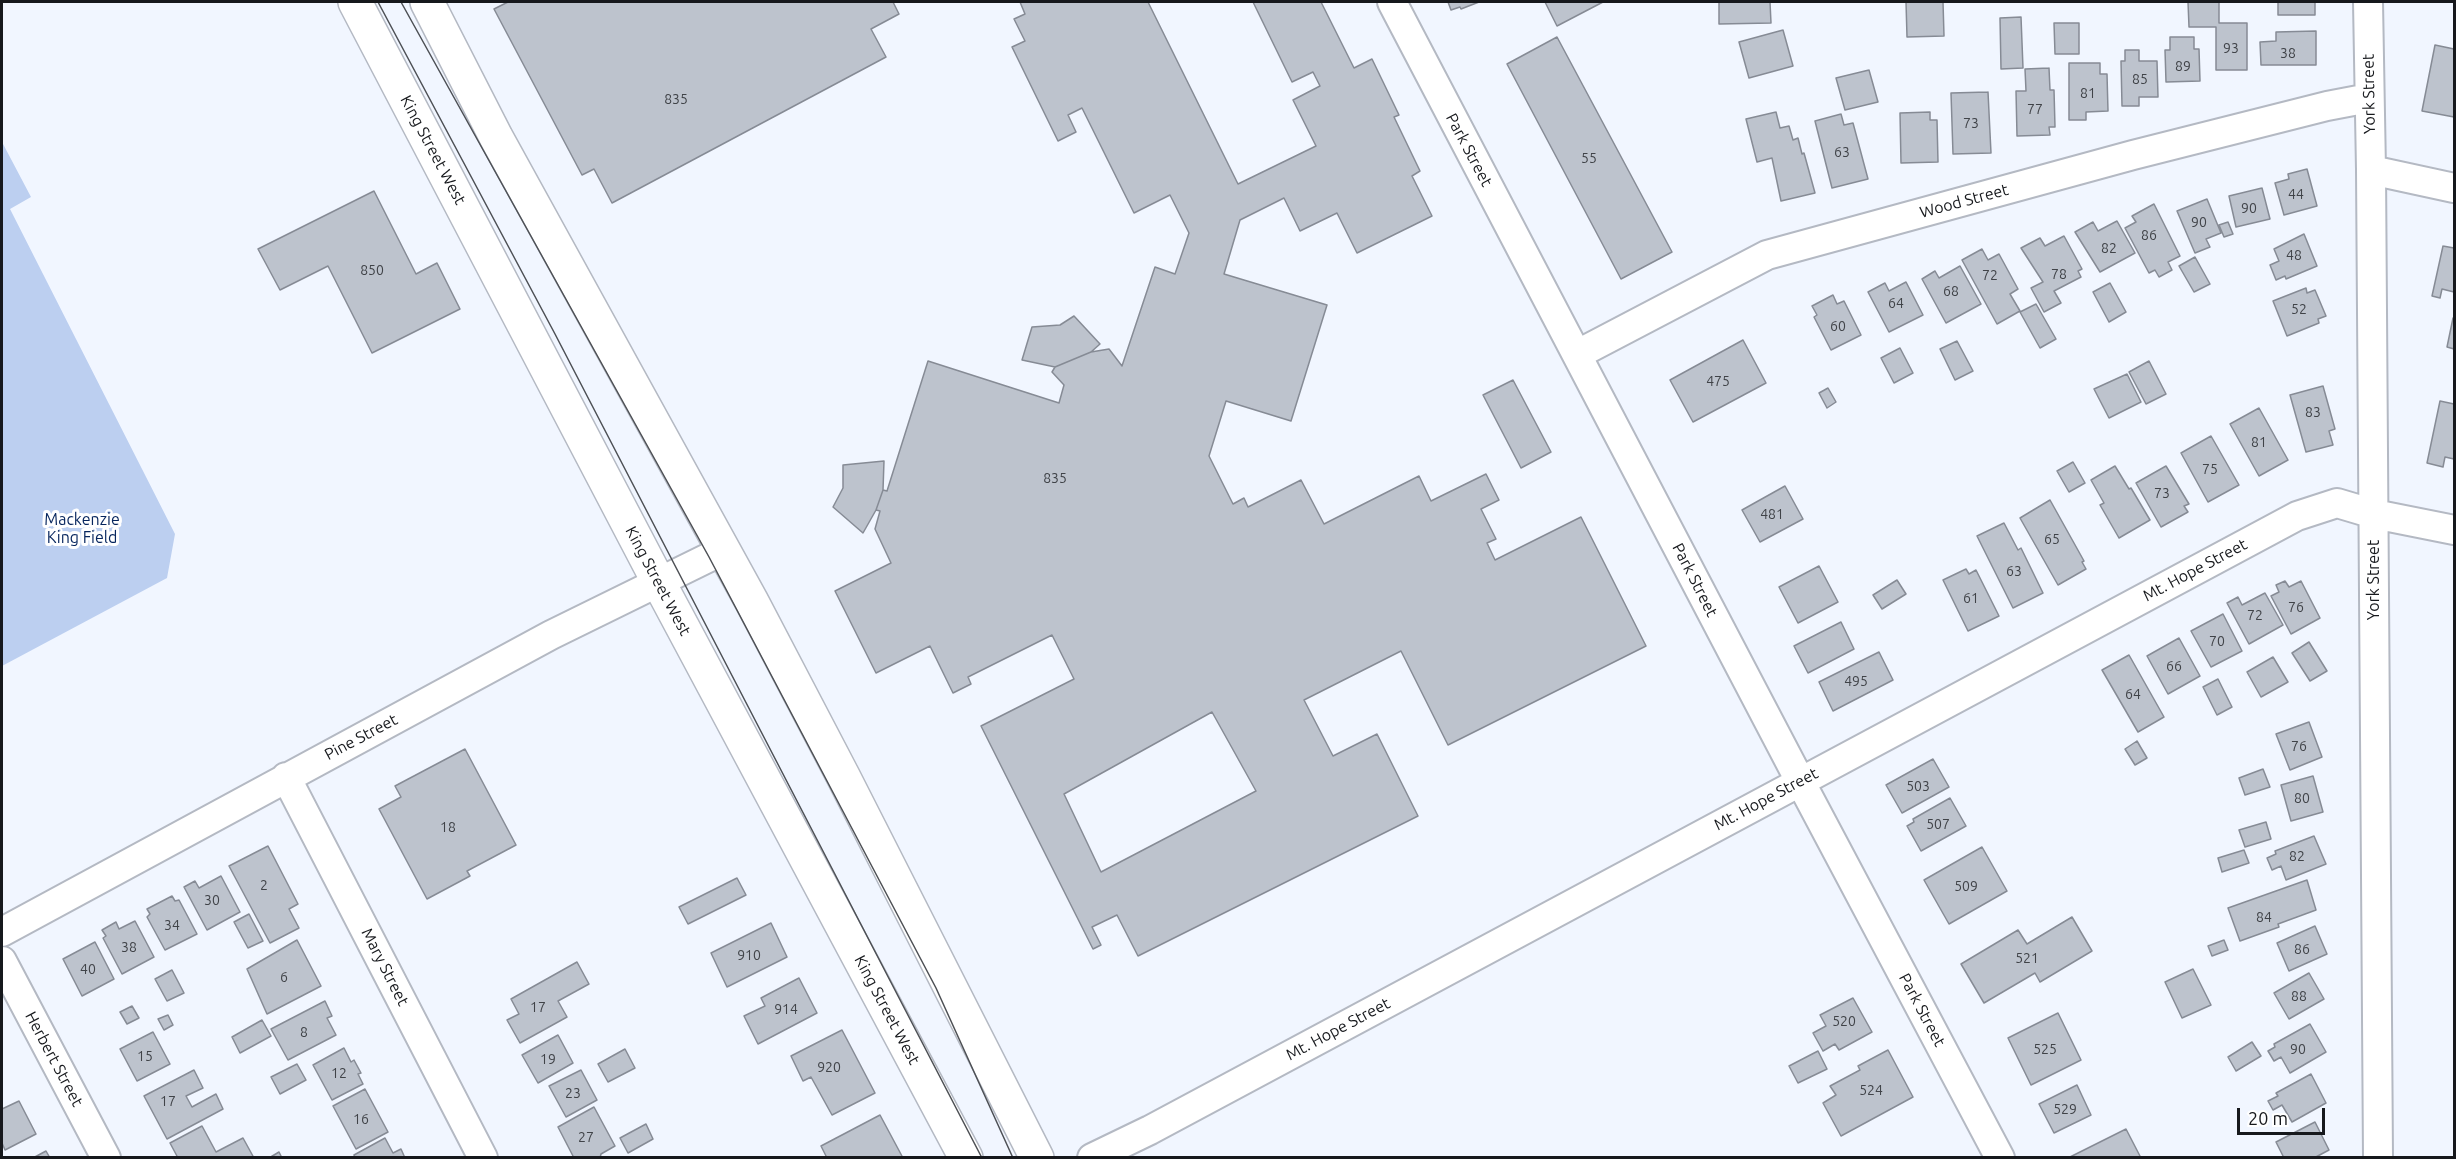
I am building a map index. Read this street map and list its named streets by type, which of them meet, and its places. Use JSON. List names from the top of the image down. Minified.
{"streets":{"main road":["King Street West"],"street":["York Street","Park Street","Wood Street","Mt. Hope Street","Pine Street","Mary Street","Herbert Street"]},"crossings":[["York Street","Wood Street"],["York Street","Mt. Hope Street"],["King Street West","Pine Street"],["Park Street","Wood Street"],["Park Street","Mt. Hope Street"],["Pine Street","Mary Street"]],"parks":["Mackenzie King Field"],"house_numbers":["93","38","89","85","81","835","77","73","63","55","44","90","90","86","82","48","850","78","72","68","64","52","60","475","83","81","75","835","73","481","65","63","61","76","72","70","66","495","64","76","503","80","507","18","82","2","509","30","84","34","38","86","910","521","40","6","88","17","914","520","8","525","90","15","19","920","12","524","23","17","529","16","27"],"scale_bar":"20 m"}
